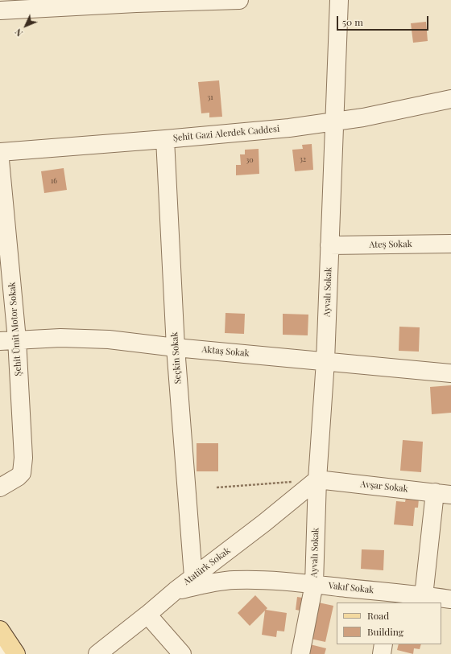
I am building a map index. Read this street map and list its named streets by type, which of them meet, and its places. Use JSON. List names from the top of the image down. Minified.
{"streets":{"street":["Şehit Gazi Alerdek Caddesi","Ateş Sokak","Ayvalı Sokak","Şehit Ümit Motor Sokak","Aktaş Sokak","Seçkin Sokak","Avşar Sokak","Atatürk Sokak","Vakıf Sokak"]},"crossings":[["Şehit Gazi Alerdek Caddesi","Ayvalı Sokak"],["Şehit Gazi Alerdek Caddesi","Seçkin Sokak"],["Ateş Sokak","Ayvalı Sokak"],["Ayvalı Sokak","Aktaş Sokak"],["Ayvalı Sokak","Avşar Sokak"],["Ayvalı Sokak","Atatürk Sokak"],["Ayvalı Sokak","Vakıf Sokak"],["Şehit Ümit Motor Sokak","Aktaş Sokak"],["Aktaş Sokak","Seçkin Sokak"],["Seçkin Sokak","Atatürk Sokak"],["Avşar Sokak","Atatürk Sokak"],["Atatürk Sokak","Vakıf Sokak"]],"house_numbers":["31","32","30","16"],"legend":["Road","Building"],"scale_bar":"50 m","north":"bottom left"}
